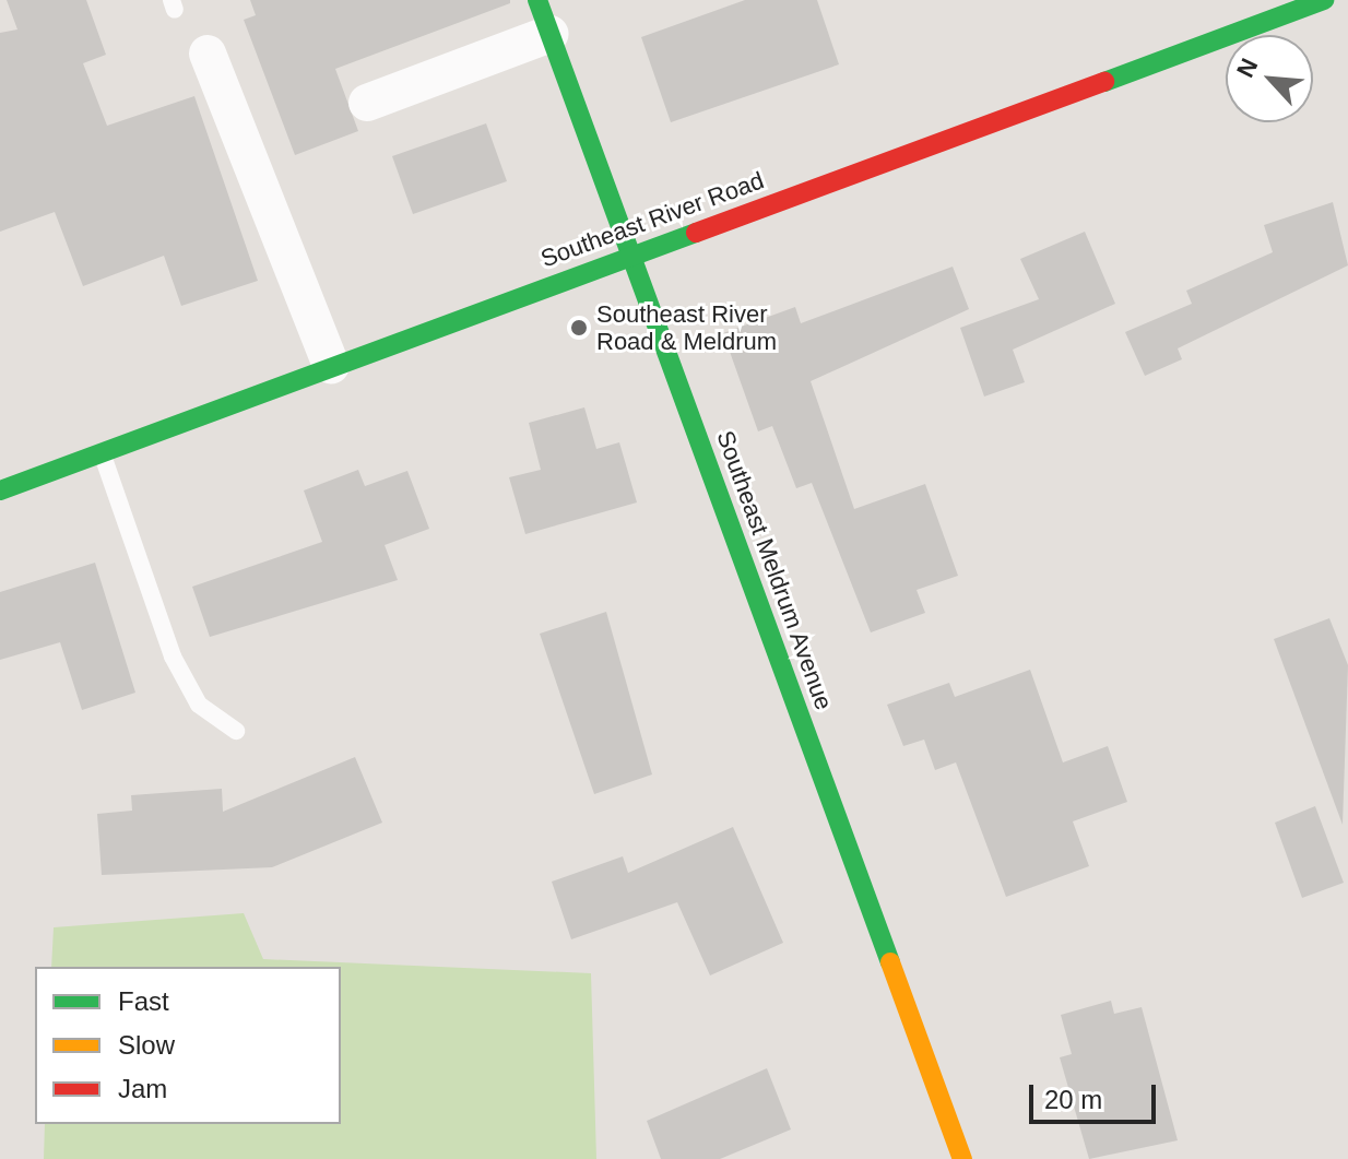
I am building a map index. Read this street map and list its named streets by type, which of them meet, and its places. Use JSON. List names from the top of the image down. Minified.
{"streets":{"street":["Southeast River Road","Southeast Meldrum Avenue"]},"crossings":[["Southeast River Road","Southeast Meldrum Avenue"]],"places":["Southeast River Road & Meldrum"],"legend":["Fast","Slow","Jam"],"scale_bar":"20 m","north":"top left"}
